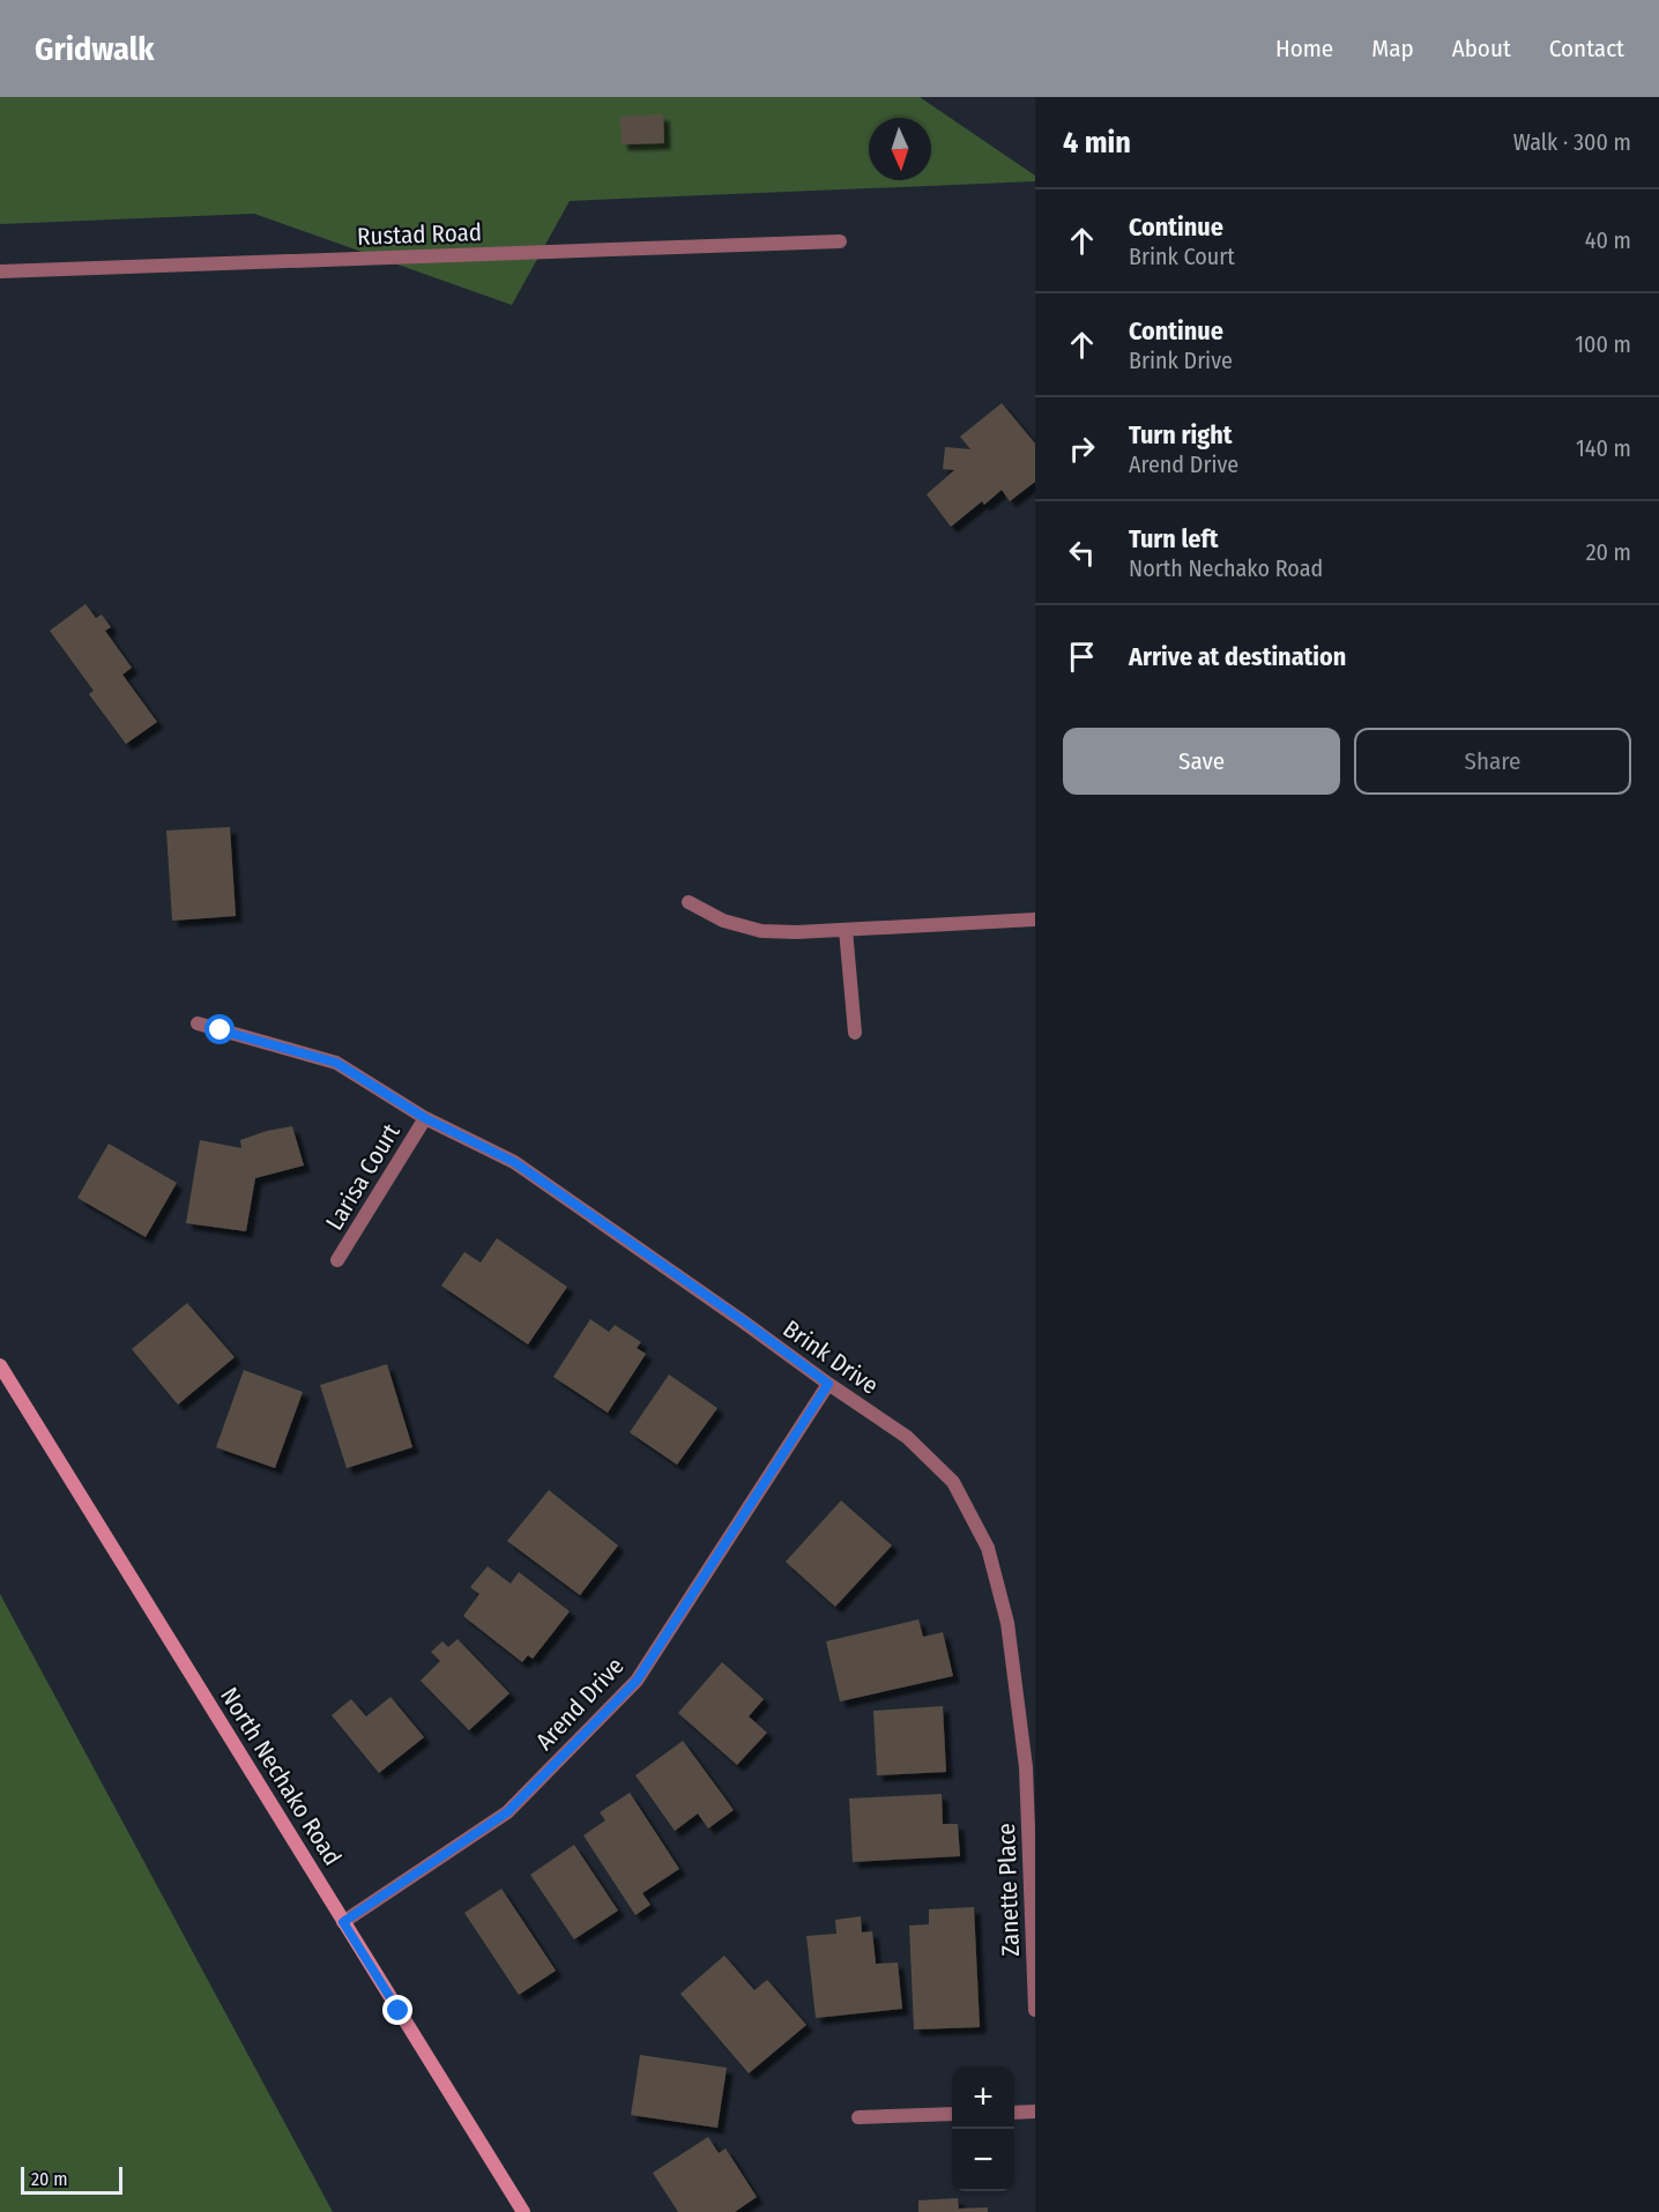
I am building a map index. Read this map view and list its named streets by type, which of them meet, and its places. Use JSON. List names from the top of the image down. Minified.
{"streets":{"main road":["North Nechako Road"],"street":["Rustad Road","Larisa Court","Brink Drive","Arend Drive","Zanette Place"]},"crossings":[["Larisa Court","Brink Drive"],["Brink Drive","Arend Drive"],["Brink Drive","Zanette Place"],["Arend Drive","North Nechako Road"]],"scale_bar":"20 m","north":"bottom","page":{"header":"Gridwalk","nav":["Home","Map","About","Contact"],"heading":["4 min","Walk · 300 m"],"list":[["Continue","Brink Court","40 m"],["Continue","Brink Drive","100 m"],["Turn right","Arend Drive","140 m"],["Turn left","North Nechako Road","20 m"],"Arrive at destination"],"buttons":["Save","Share"],"map_buttons":["+","−"],"scale":"20 m"}}
